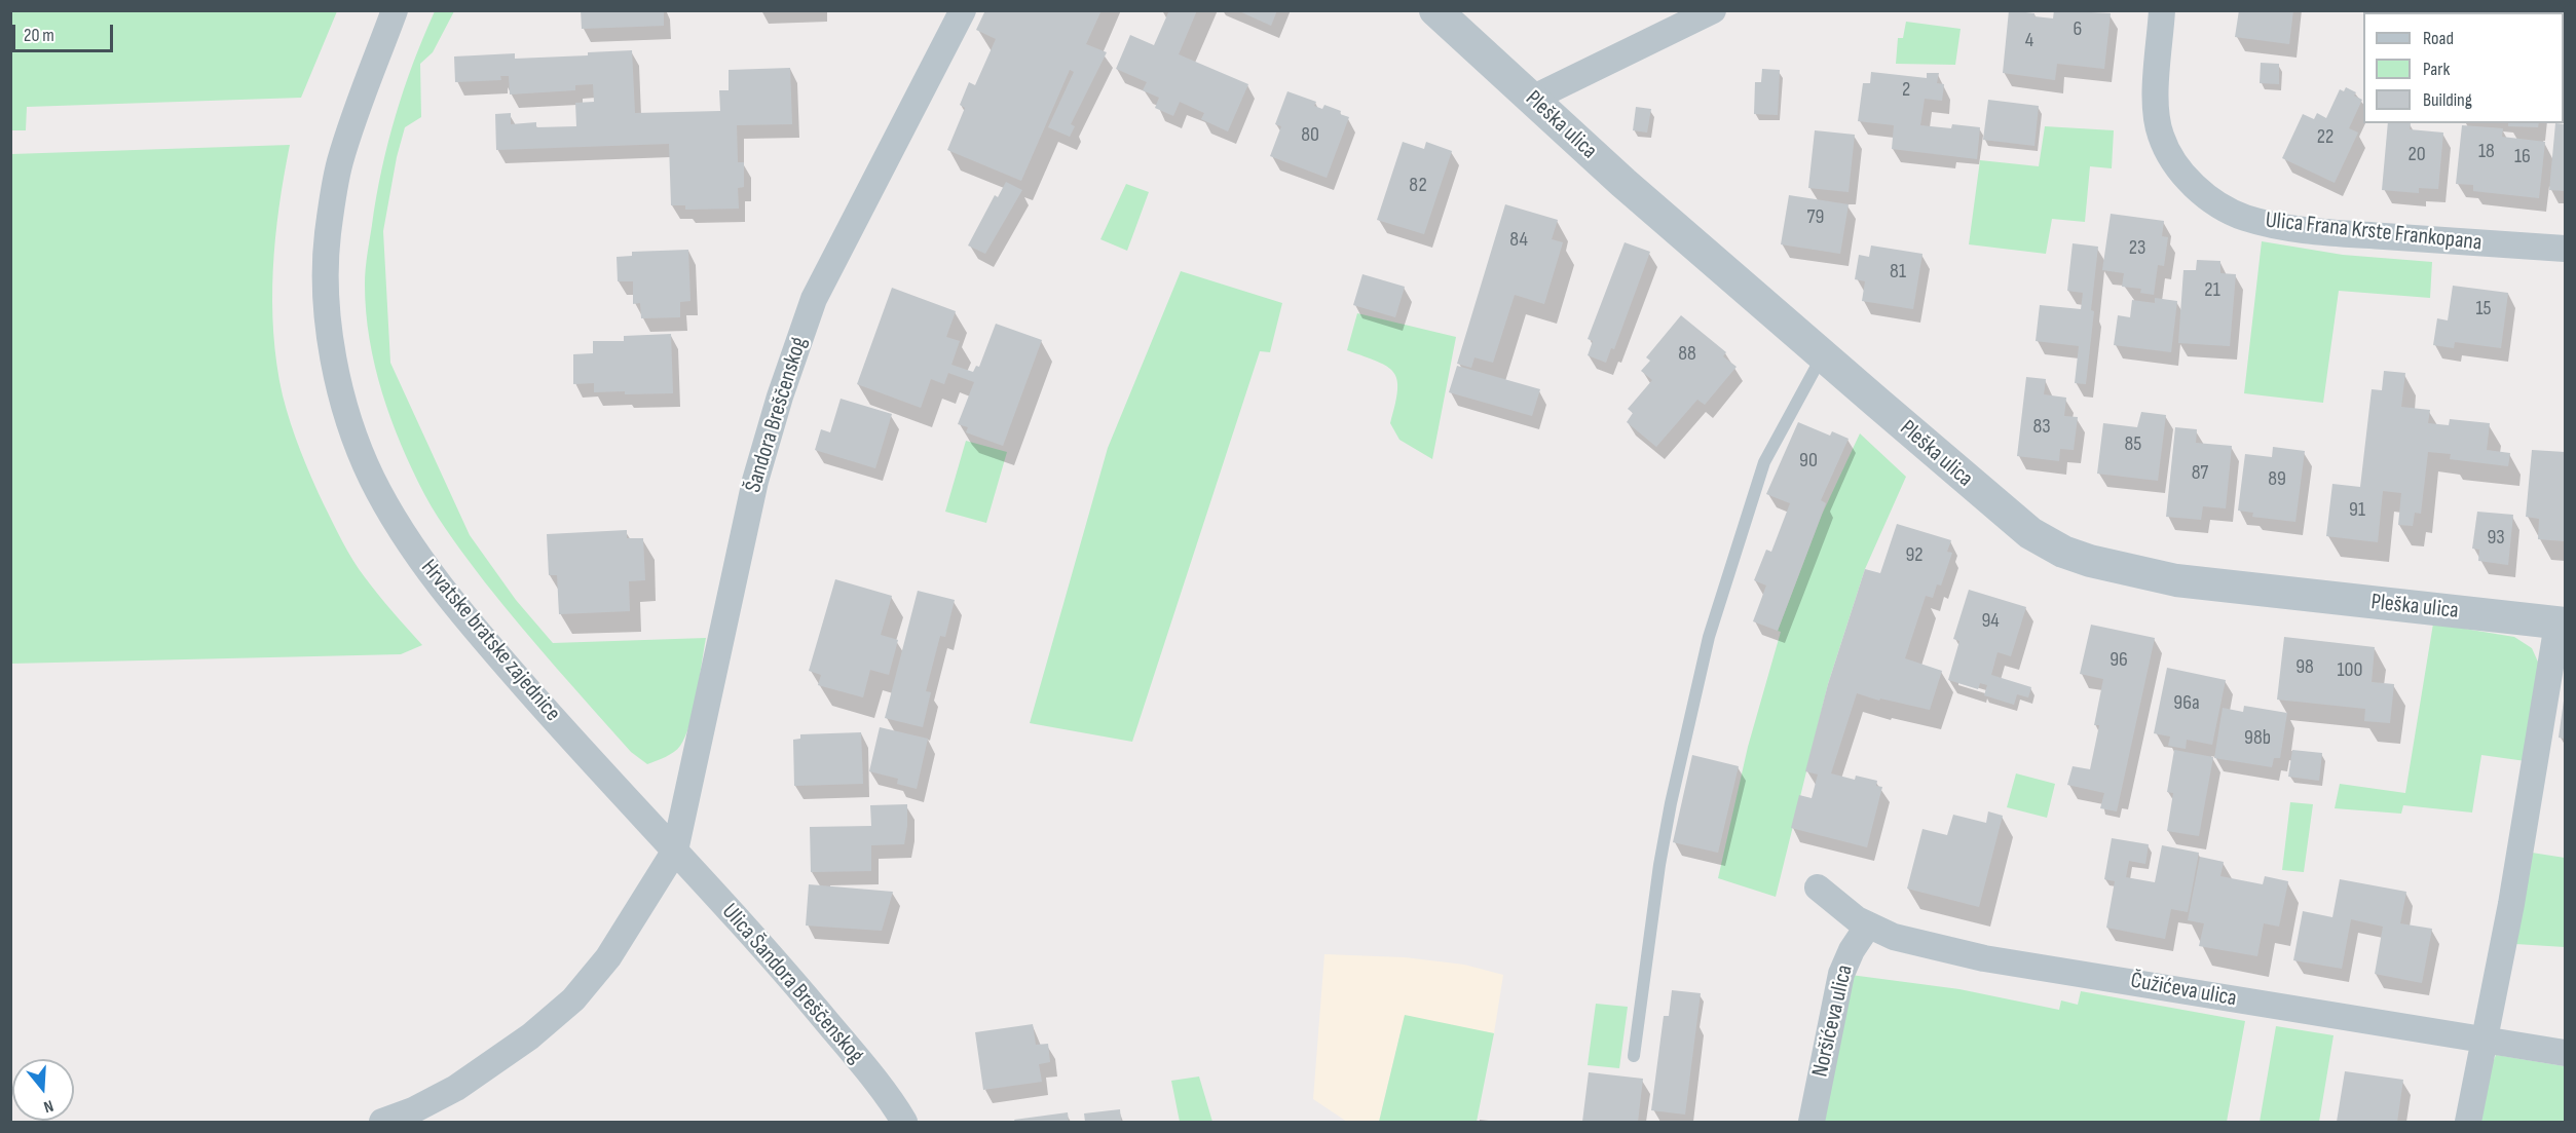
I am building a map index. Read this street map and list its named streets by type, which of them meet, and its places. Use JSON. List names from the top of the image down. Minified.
{"streets":{"street":["Pleška ulica","Ulica Frana Krste Frankopana","Šandora Breščenskog","Hrvatske bratske zajednice","Ulica Šandora Breščenskog","Čužićeva ulica","Noršićeva ulica"]},"crossings":[["Šandora Breščenskog","Hrvatske bratske zajednice"],["Šandora Breščenskog","Ulica Šandora Breščenskog"],["Hrvatske bratske zajednice","Ulica Šandora Breščenskog"],["Čužićeva ulica","Noršićeva ulica"]],"house_numbers":["6","4","2","80","22","18","20","16","82","79","84","23","81","21","15","88","83","85","90","87","89","91","93","92","94","96","98","100","96a","98b"],"legend":["Road","Park","Building"],"scale_bar":"20 m","north":"bottom"}
